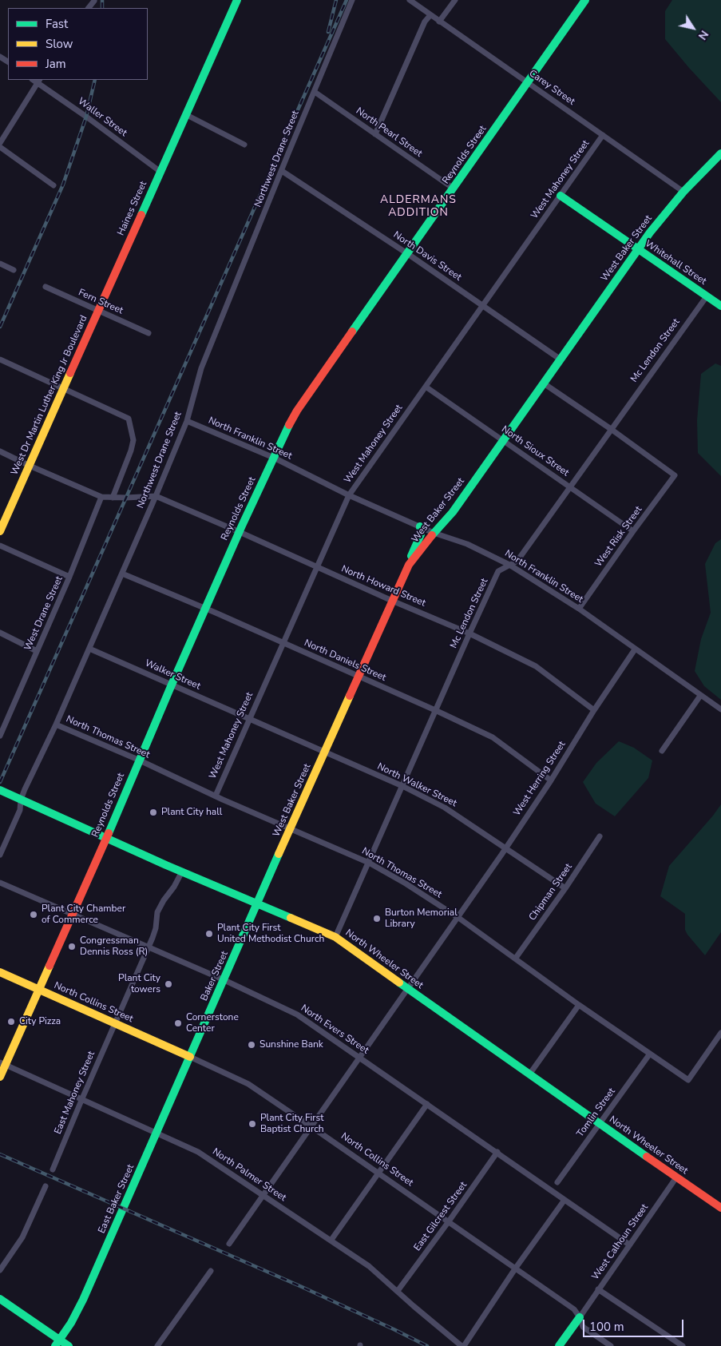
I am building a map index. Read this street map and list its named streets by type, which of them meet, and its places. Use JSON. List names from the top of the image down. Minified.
{"streets":{"main road":["Reynolds Street","Haines Street","West Baker Street","Whitehall Street","West Dr Martin Luther King Jr Boulevard","North Wheeler Street","Baker Street","North Collins Street","East Baker Street"],"street":["Carey Street","Waller Street","North Pearl Street","Northwest Drane Street","West Mahoney Street","North Davis Street","Fern Street","Mc Lendon Street","North Franklin Street","North Sioux Street","West Risk Street","North Howard Street","West Drane Street","North Daniels Street","Walker Street","North Thomas Street","West Herring Street","North Walker Street","Chipman Street","North Evers Street","East Mahoney Street","Tomlin Street","North Palmer Street","East Gilcrest Street","West Calhoun Street"]},"crossings":[["Carey Street","Reynolds Street"],["Carey Street","West Mahoney Street"],["Carey Street","West Baker Street"],["Waller Street","Haines Street"],["North Pearl Street","Reynolds Street"],["North Pearl Street","Northwest Drane Street"],["Reynolds Street","North Davis Street"],["Reynolds Street","North Franklin Street"],["Reynolds Street","North Howard Street"],["Reynolds Street","North Daniels Street"],["Reynolds Street","Walker Street"],["Reynolds Street","North Thomas Street"],["Reynolds Street","North Wheeler Street"],["Reynolds Street","North Collins Street"],["Reynolds Street","North Evers Street"],["Reynolds Street","North Palmer Street"],["Northwest Drane Street","North Davis Street"],["Northwest Drane Street","North Franklin Street"],["Northwest Drane Street","North Howard Street"],["Northwest Drane Street","North Daniels Street"],["Northwest Drane Street","Walker Street"],["Northwest Drane Street","North Thomas Street"],["Northwest Drane Street","North Wheeler Street"],["West Mahoney Street","North Davis Street"],["West Mahoney Street","Whitehall Street"],["West Mahoney Street","North Franklin Street"],["West Mahoney Street","North Sioux Street"],["West Mahoney Street","North Howard Street"],["West Mahoney Street","North Daniels Street"],["West Mahoney Street","Walker Street"],["West Mahoney Street","North Thomas Street"],["West Mahoney Street","North Walker Street"],["Haines Street","Fern Street"],["Haines Street","West Dr Martin Luther King Jr Boulevard"],["West Baker Street","North Davis Street"],["West Baker Street","Whitehall Street"],["West Baker Street","North Franklin Street"],["West Baker Street","North Sioux Street"],["West Baker Street","North Howard Street"],["West Baker Street","North Daniels Street"],["West Baker Street","North Thomas Street"],["West Baker Street","North Walker Street"],["West Baker Street","North Wheeler Street"],["West Baker Street","Baker Street"],["Whitehall Street","Mc Lendon Street"],["Fern Street","West Dr Martin Luther King Jr Boulevard"],["Mc Lendon Street","North Franklin Street"],["Mc Lendon Street","North Sioux Street"],["Mc Lendon Street","West Risk Street"],["Mc Lendon Street","North Howard Street"],["Mc Lendon Street","North Daniels Street"],["Mc Lendon Street","North Thomas Street"],["Mc Lendon Street","North Walker Street"],["Mc Lendon Street","North Wheeler Street"],["North Franklin Street","West Risk Street"],["North Franklin Street","West Herring Street"],["North Sioux Street","West Risk Street"],["North Howard Street","West Herring Street"],["North Daniels Street","West Herring Street"],["Walker Street","North Walker Street"],["North Thomas Street","West Herring Street"],["North Thomas Street","Chipman Street"],["North Thomas Street","Tomlin Street"],["West Herring Street","North Walker Street"],["West Herring Street","North Wheeler Street"],["West Herring Street","North Collins Street"],["West Herring Street","North Evers Street"],["West Herring Street","North Palmer Street"],["North Walker Street","Chipman Street"],["North Wheeler Street","Baker Street"],["North Wheeler Street","Tomlin Street"],["North Wheeler Street","West Calhoun Street"],["Baker Street","North Collins Street"],["Baker Street","North Evers Street"],["Baker Street","East Baker Street"],["North Collins Street","East Mahoney Street"],["North Collins Street","East Baker Street"],["North Collins Street","East Gilcrest Street"],["North Collins Street","West Calhoun Street"],["North Evers Street","East Gilcrest Street"],["North Evers Street","West Calhoun Street"],["East Mahoney Street","North Palmer Street"],["North Palmer Street","East Baker Street"],["North Palmer Street","East Gilcrest Street"]],"districts":["ALDERMANS ADDITION"],"places":["Plant City hall","Plant City Chamber of Commerce","Burton Memorial Library","Plant City First United Methodist Church","Congressman Dennis Ross (R)","Plant City towers","City Pizza","Cornerstone Center","Sunshine Bank","Plant City First Baptist Church"],"legend":["Fast","Slow","Jam"],"scale_bar":"100 m","north":"bottom right"}
